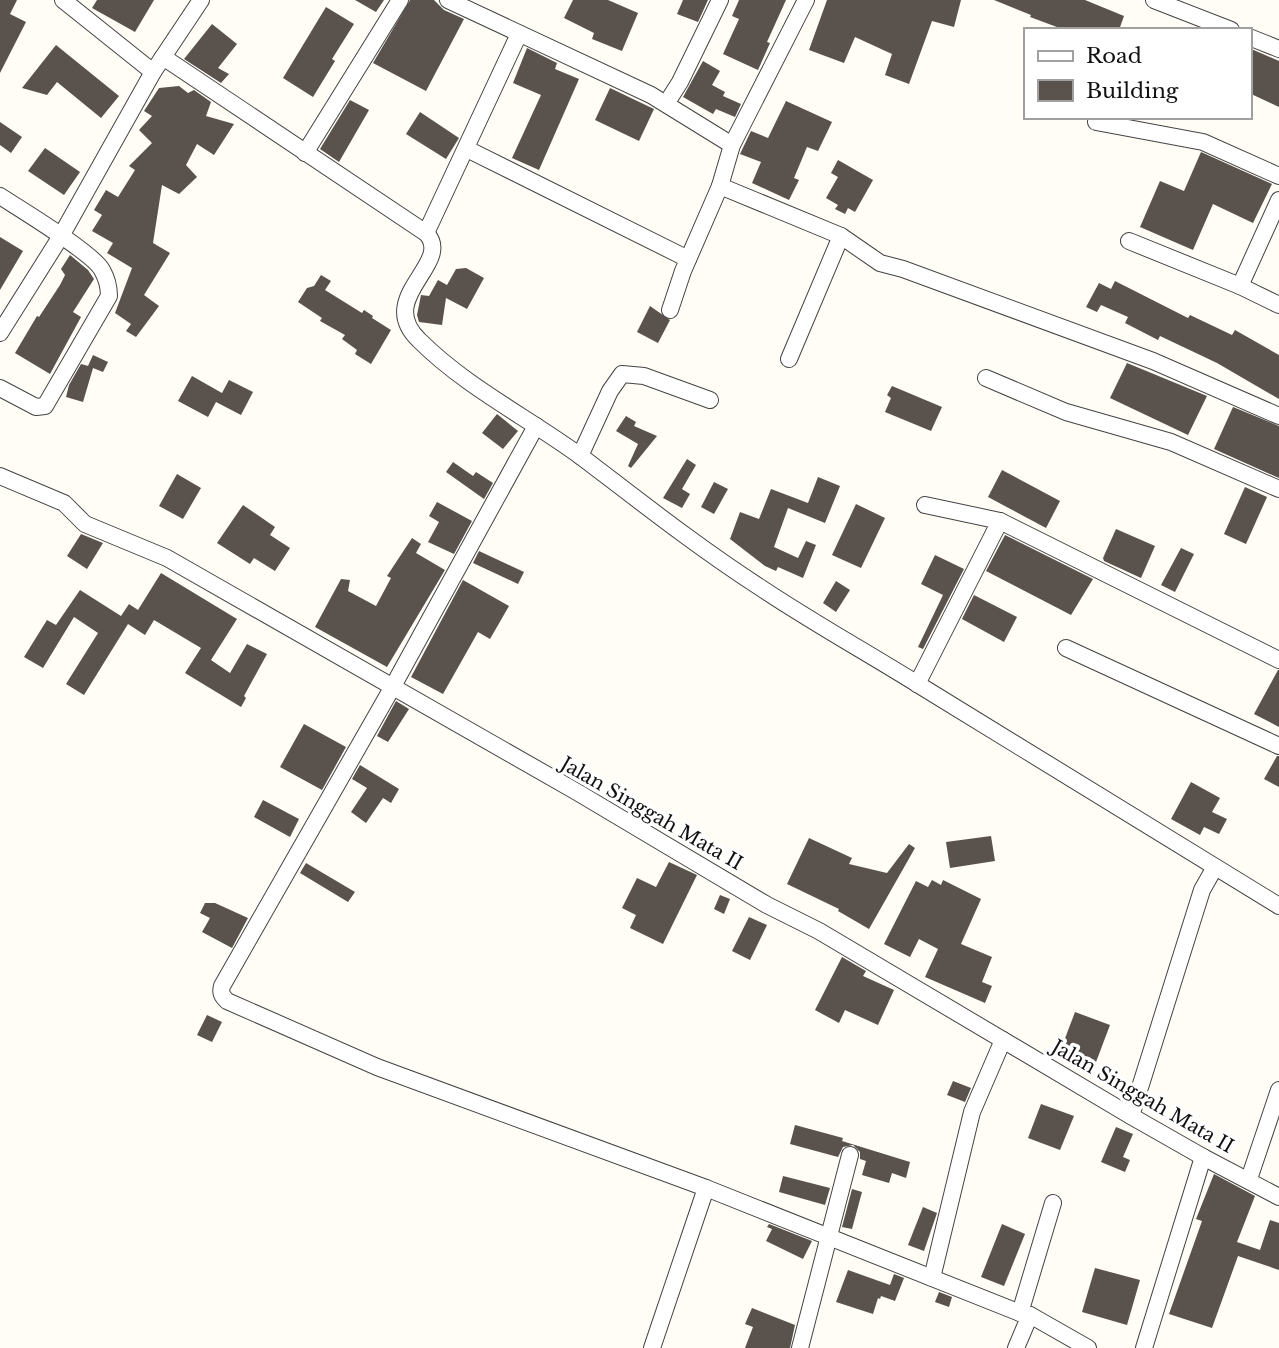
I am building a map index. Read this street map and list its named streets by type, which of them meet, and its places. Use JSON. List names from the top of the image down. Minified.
{"streets":{"street":["Jalan Singgah Mata II"]},"legend":["Road","Building"]}
